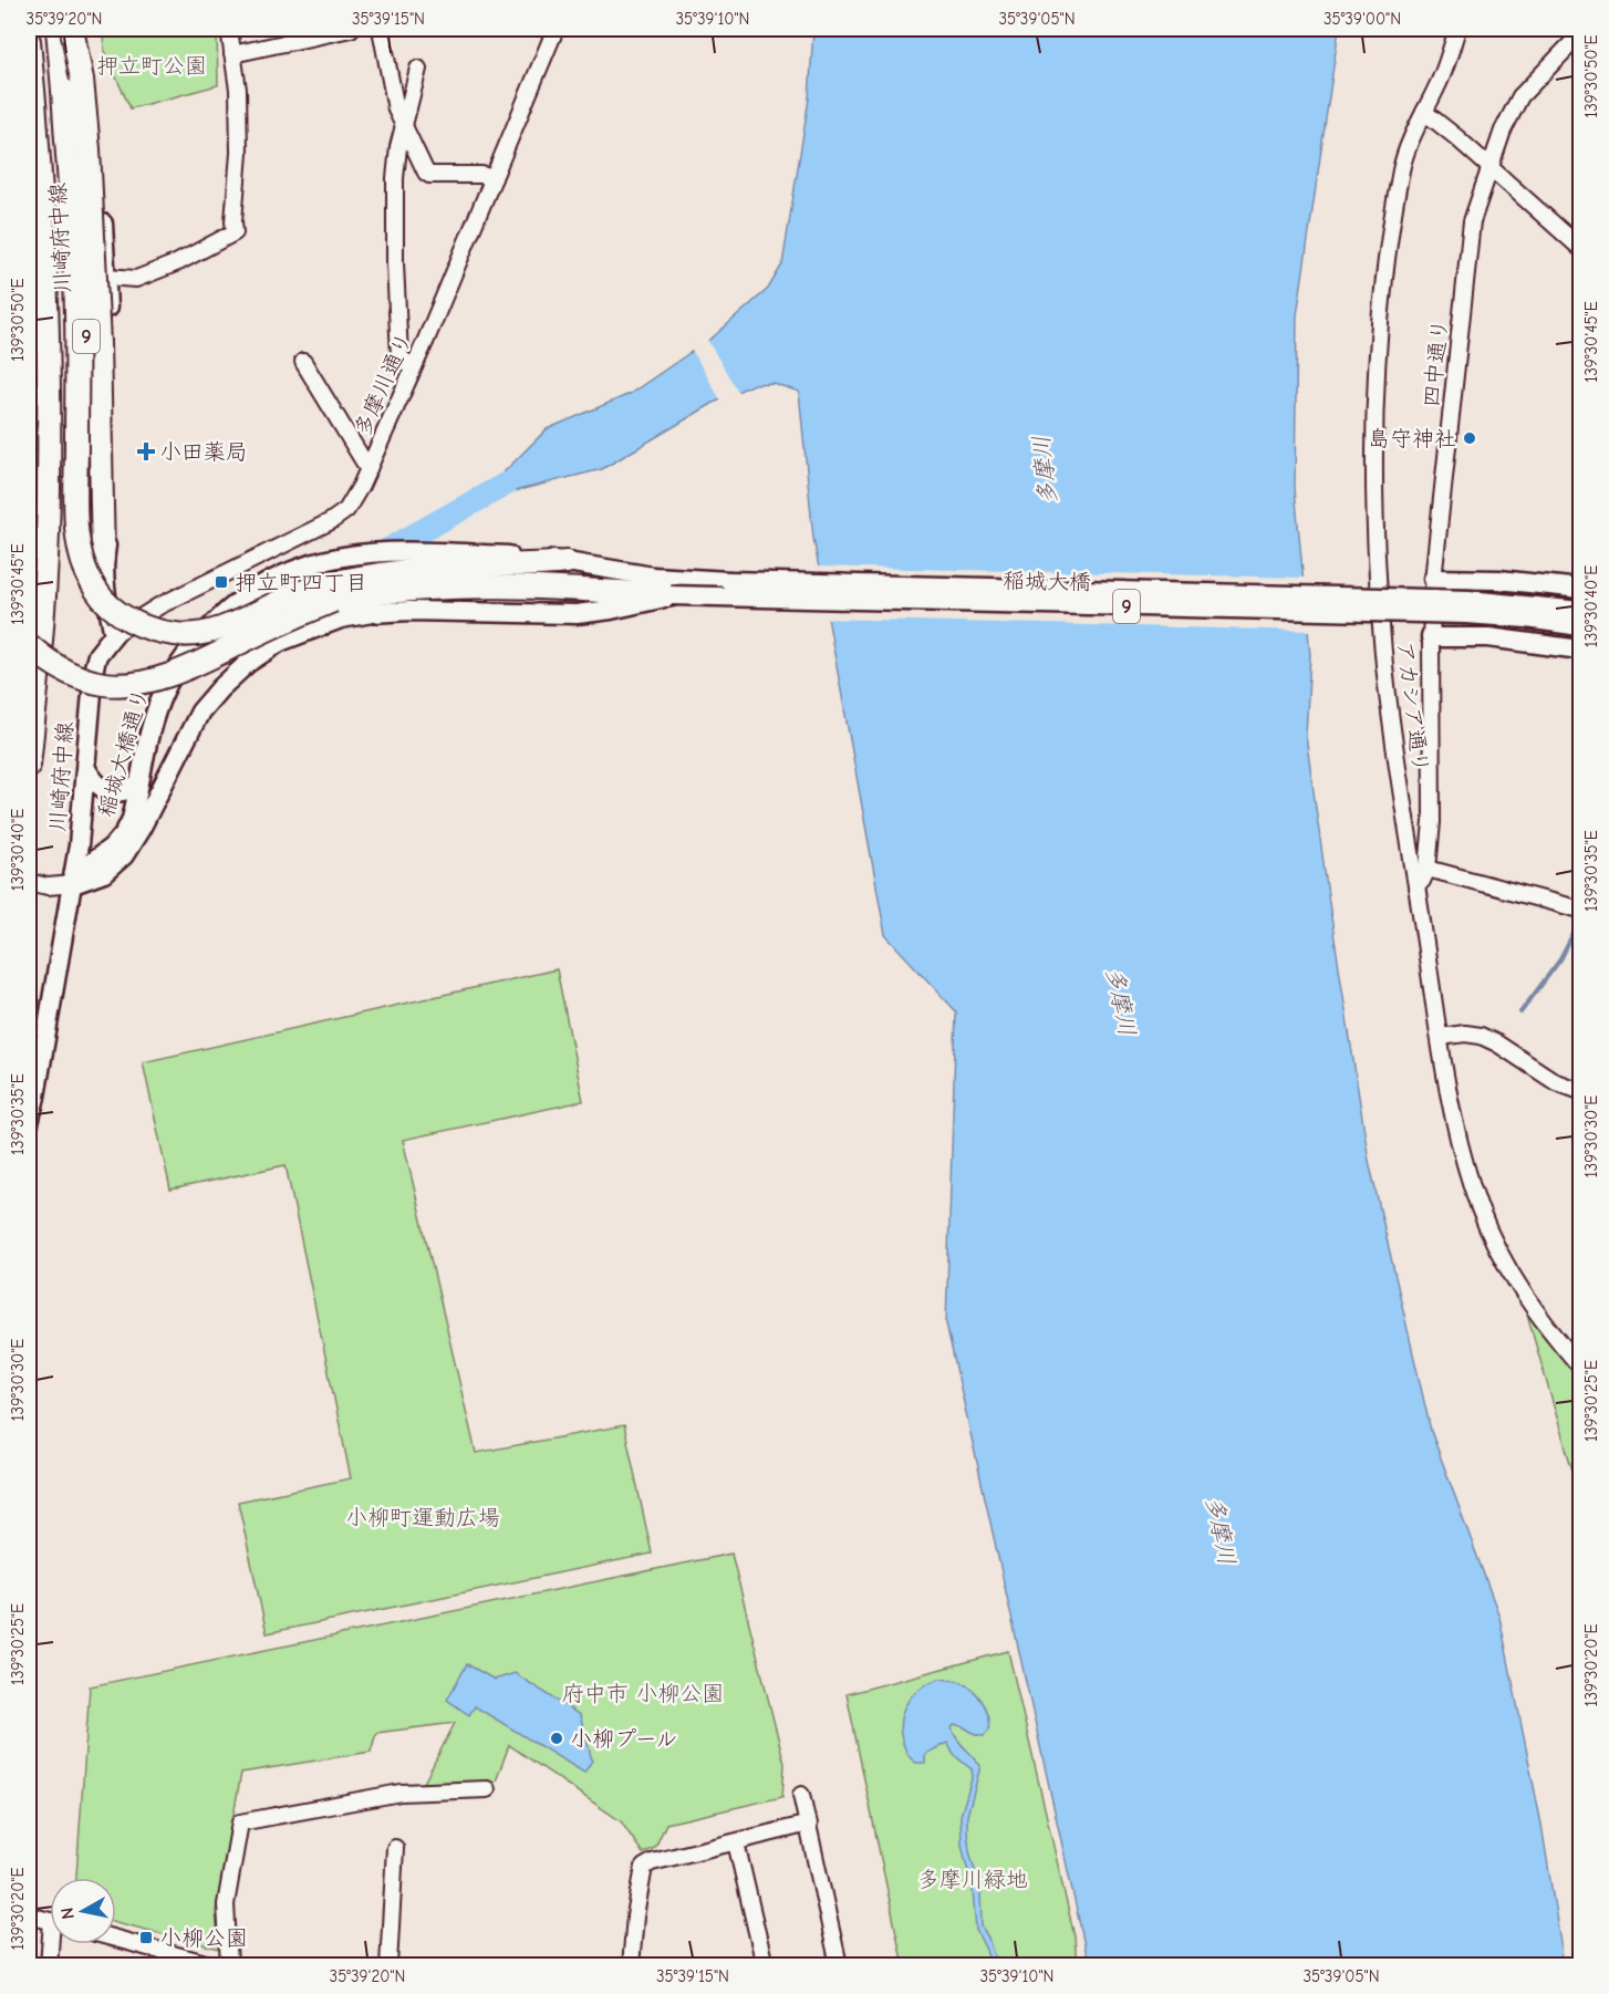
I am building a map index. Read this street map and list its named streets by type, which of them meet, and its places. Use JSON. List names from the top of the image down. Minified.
{"streets":{"main road":["川崎府中線","9","稲城大橋","稲城大橋通り"],"street":["四中通り","多摩川通り","アカシア通り"]},"crossings":[["川崎府中線","多摩川通り"],["川崎府中線","稲城大橋通り"],["四中通り","アカシア通り"],["稲城大橋","稲城大橋通り"]],"water":["多摩川"],"parks":["押立町公園","小柳町運動広場","府中市 小柳公園","多摩川緑地"],"places":{"other":["島守神社","小柳プール"],"health":["小田薬局"],"transit":["押立町四丁目","小柳公園"]},"north":"left","coordinates":["35°39'20\"N","35°39'15\"N","35°39'10\"N","35°39'05\"N","35°39'00\"N","139°30'50\"E","139°30'45\"E","139°30'40\"E","139°30'35\"E","139°30'30\"E","139°30'25\"E","139°30'20\"E"]}
